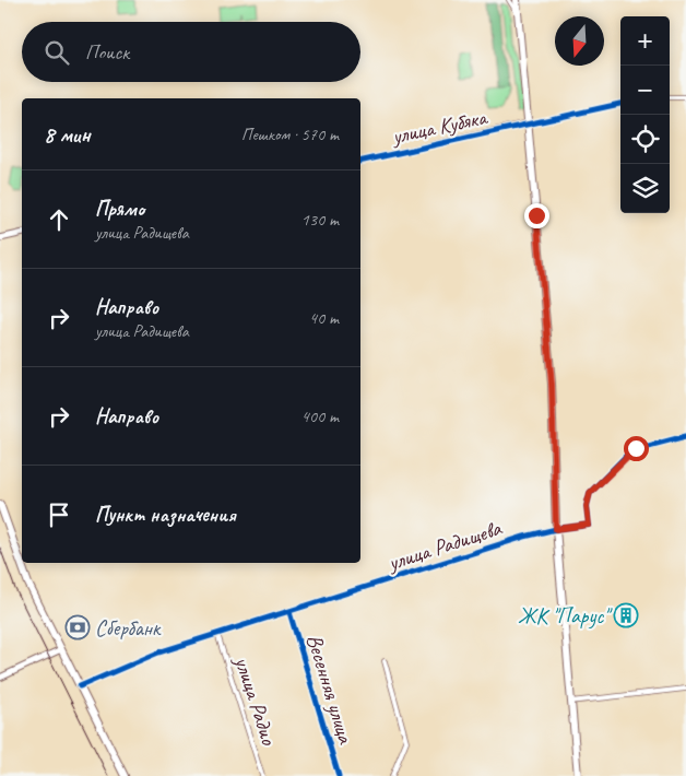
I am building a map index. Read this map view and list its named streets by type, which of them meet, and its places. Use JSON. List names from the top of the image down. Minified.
{"streets":{"street":["улица Кубяка","улица Радищева","Весенняя улица","улица Радио"]},"crossings":[["улица Радищева","Весенняя улица"],["улица Радищева","улица Радио"]],"places":{"building":["ЖК \"Парус\""],"bank":["Сбербанк"]},"north":"bottom","page":{"map_buttons":["+","−"],"search":"Поиск","heading":["8 мин","Пешком · 570 m"],"list":[["Прямо","улица Радищева","130 m"],["Направо","улица Радищева","40 m"],["Направо","400 m"],"Пункт назначения"]}}
